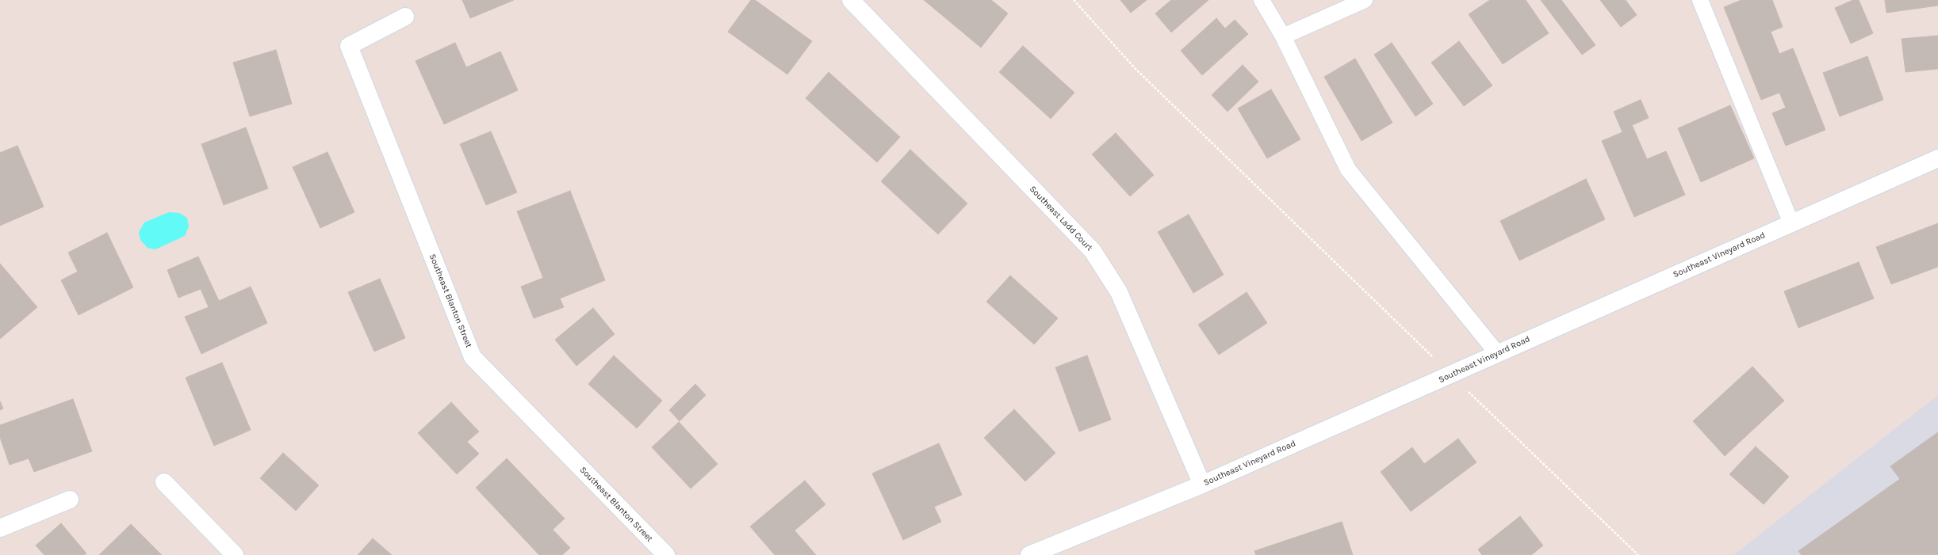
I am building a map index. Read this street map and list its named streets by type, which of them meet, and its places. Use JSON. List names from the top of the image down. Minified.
{"streets":{"street":["Southeast Ladd Court","Southeast Vineyard Road","Southeast Blanton Street"]},"crossings":[["Southeast Ladd Court","Southeast Vineyard Road"]]}
